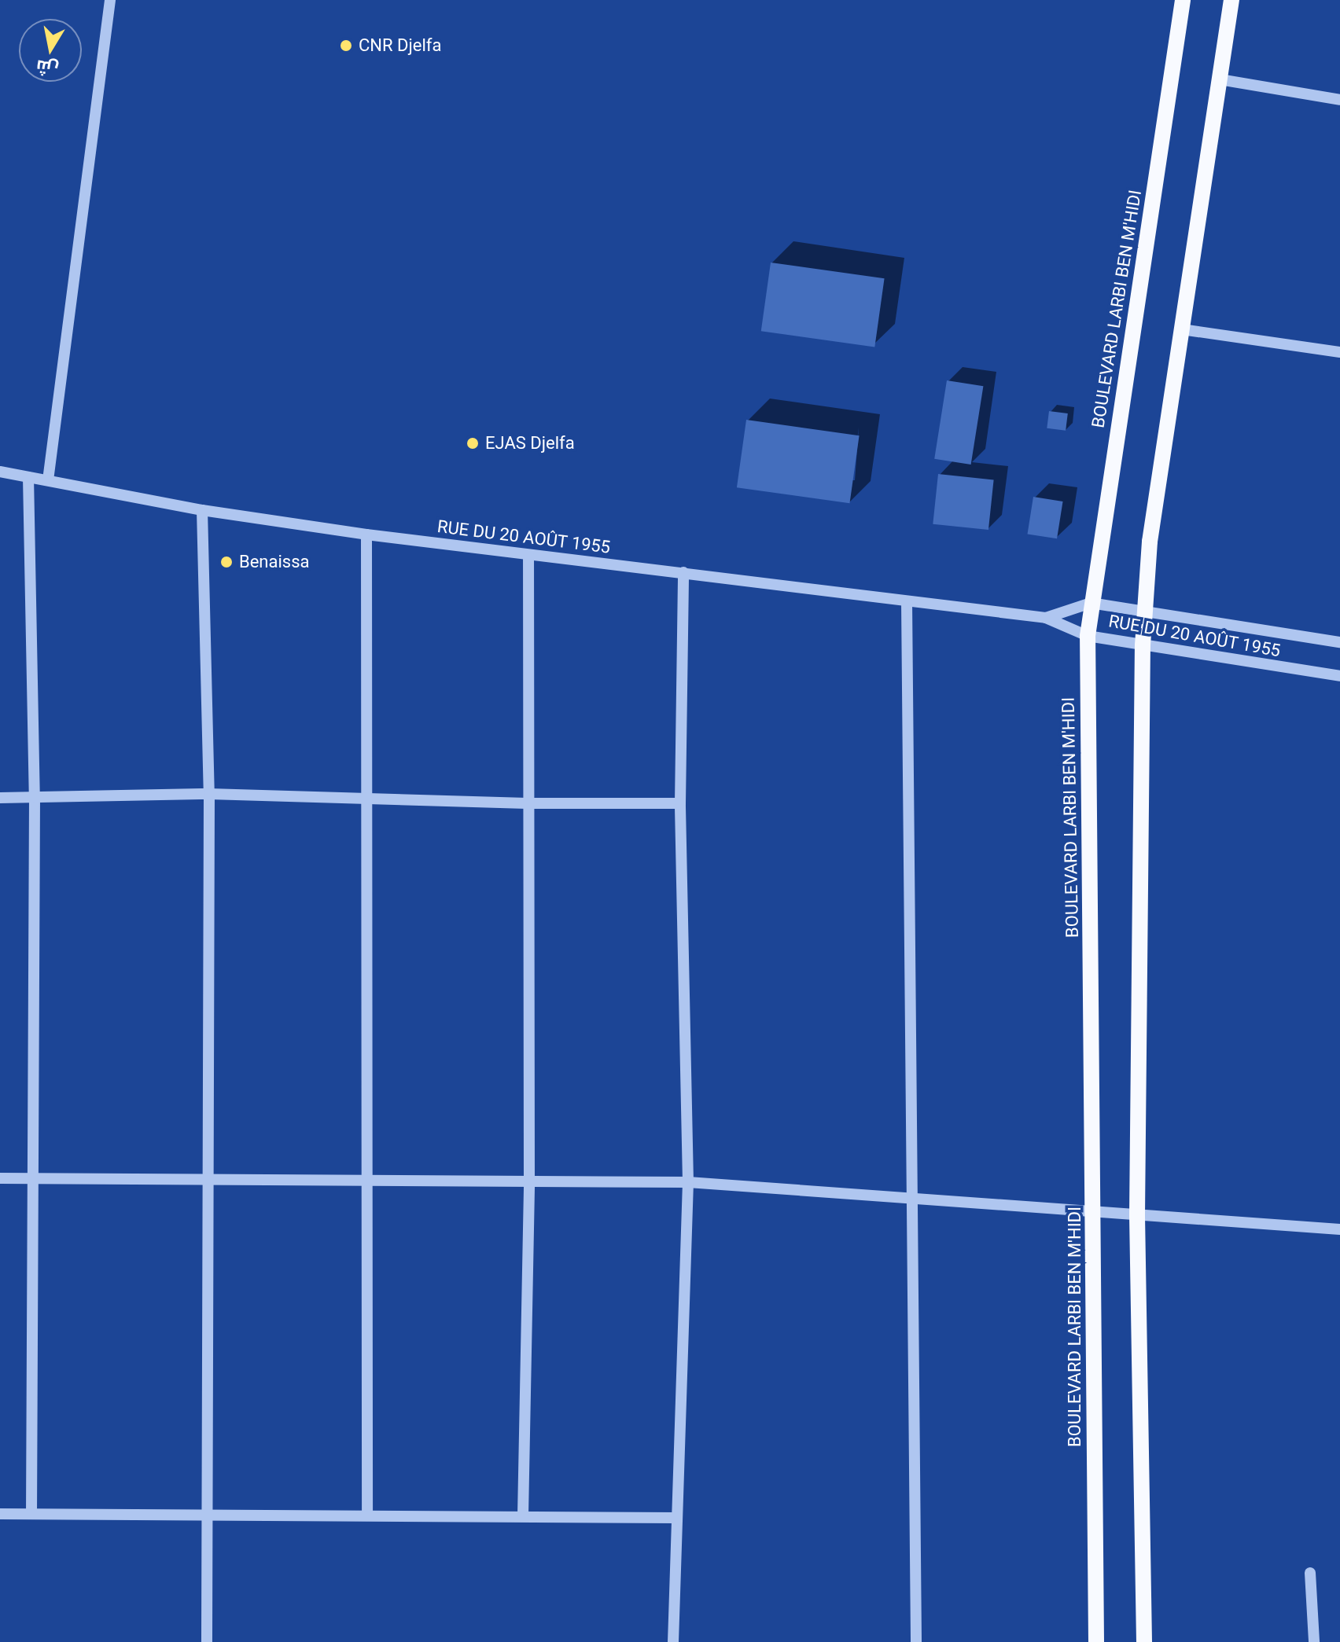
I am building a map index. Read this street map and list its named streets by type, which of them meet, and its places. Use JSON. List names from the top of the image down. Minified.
{"streets":{"main road":["BOULEVARD LARBI BEN M'HIDI"],"street":["RUE DU 20 AOÛT 1955"]},"crossings":[["BOULEVARD LARBI BEN M'HIDI","RUE DU 20 AOÛT 1955"]],"places":["CNR Djelfa","EJAS Djelfa","Benaissa"],"north":"bottom"}
